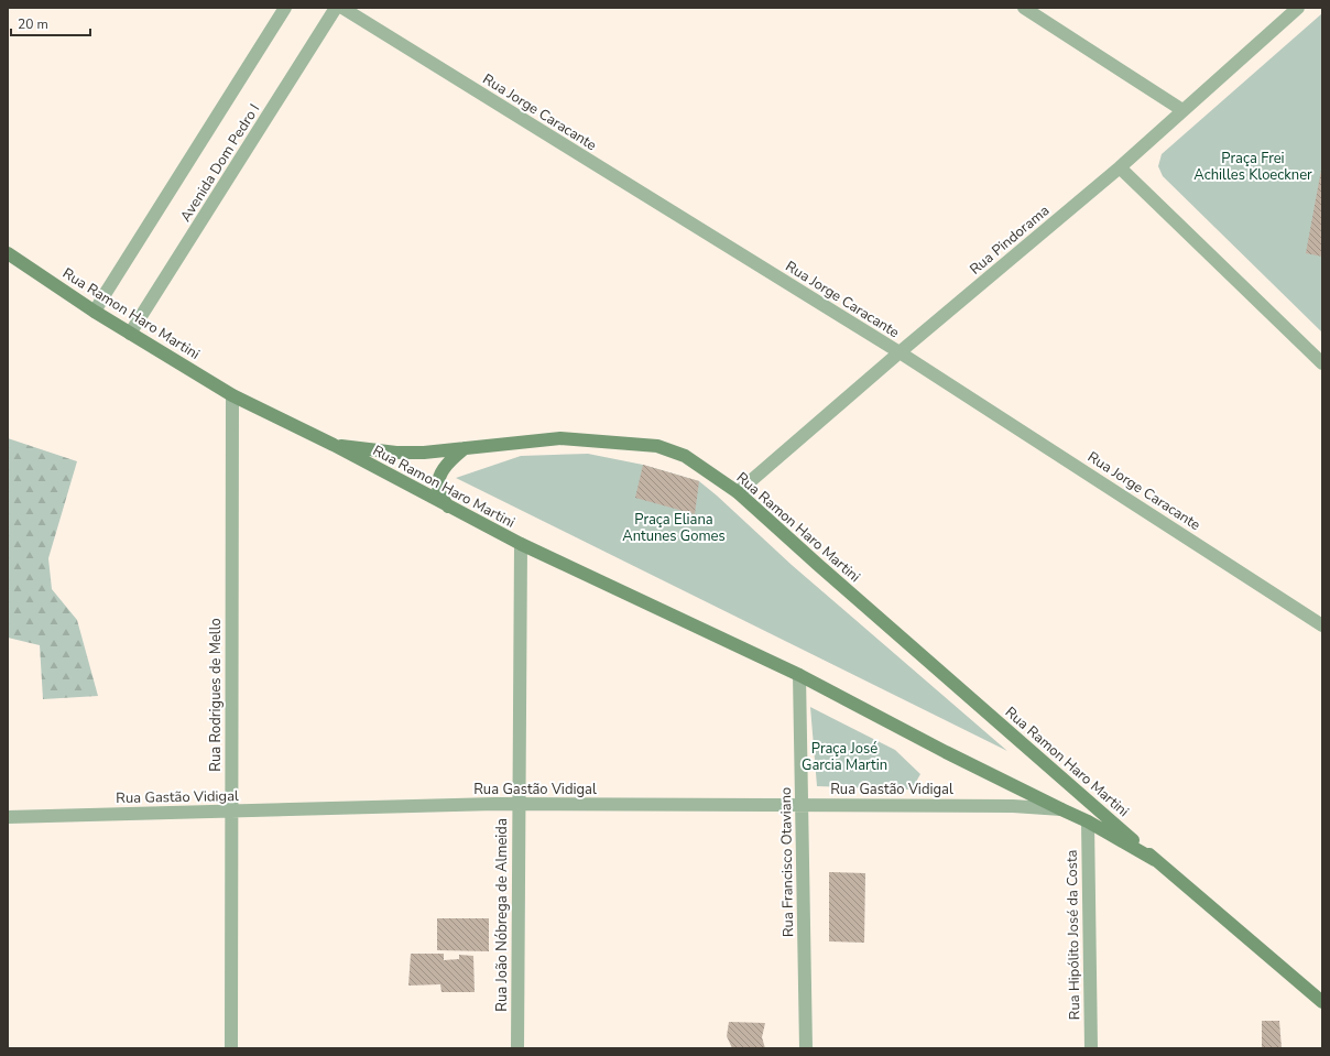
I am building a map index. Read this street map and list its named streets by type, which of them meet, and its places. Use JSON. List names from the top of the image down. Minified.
{"streets":{"main road":["Rua Ramon Haro Martini"],"street":["Rua Jorge Caracante","Avenida Dom Pedro I","Rua Pindorama","Rua Rodrigues de Mello","Rua Gastão Vidigal","Rua Francisco Otaviano","Rua João Nóbrega de Almeida","Rua Hipólito José da Costa"]},"crossings":[["Rua Jorge Caracante","Rua Pindorama"],["Avenida Dom Pedro I","Rua Ramon Haro Martini"],["Rua Pindorama","Rua Ramon Haro Martini"],["Rua Ramon Haro Martini","Rua Rodrigues de Mello"],["Rua Ramon Haro Martini","Rua Gastão Vidigal"],["Rua Ramon Haro Martini","Rua Francisco Otaviano"],["Rua Ramon Haro Martini","Rua João Nóbrega de Almeida"],["Rua Ramon Haro Martini","Rua Hipólito José da Costa"],["Rua Rodrigues de Mello","Rua Gastão Vidigal"],["Rua Gastão Vidigal","Rua Francisco Otaviano"],["Rua Gastão Vidigal","Rua João Nóbrega de Almeida"]],"parks":["Praça Frei Achilles Kloeckner","Praça Eliana Antunes Gomes","Praça José Garcia Martin"],"scale_bar":"20 m"}
